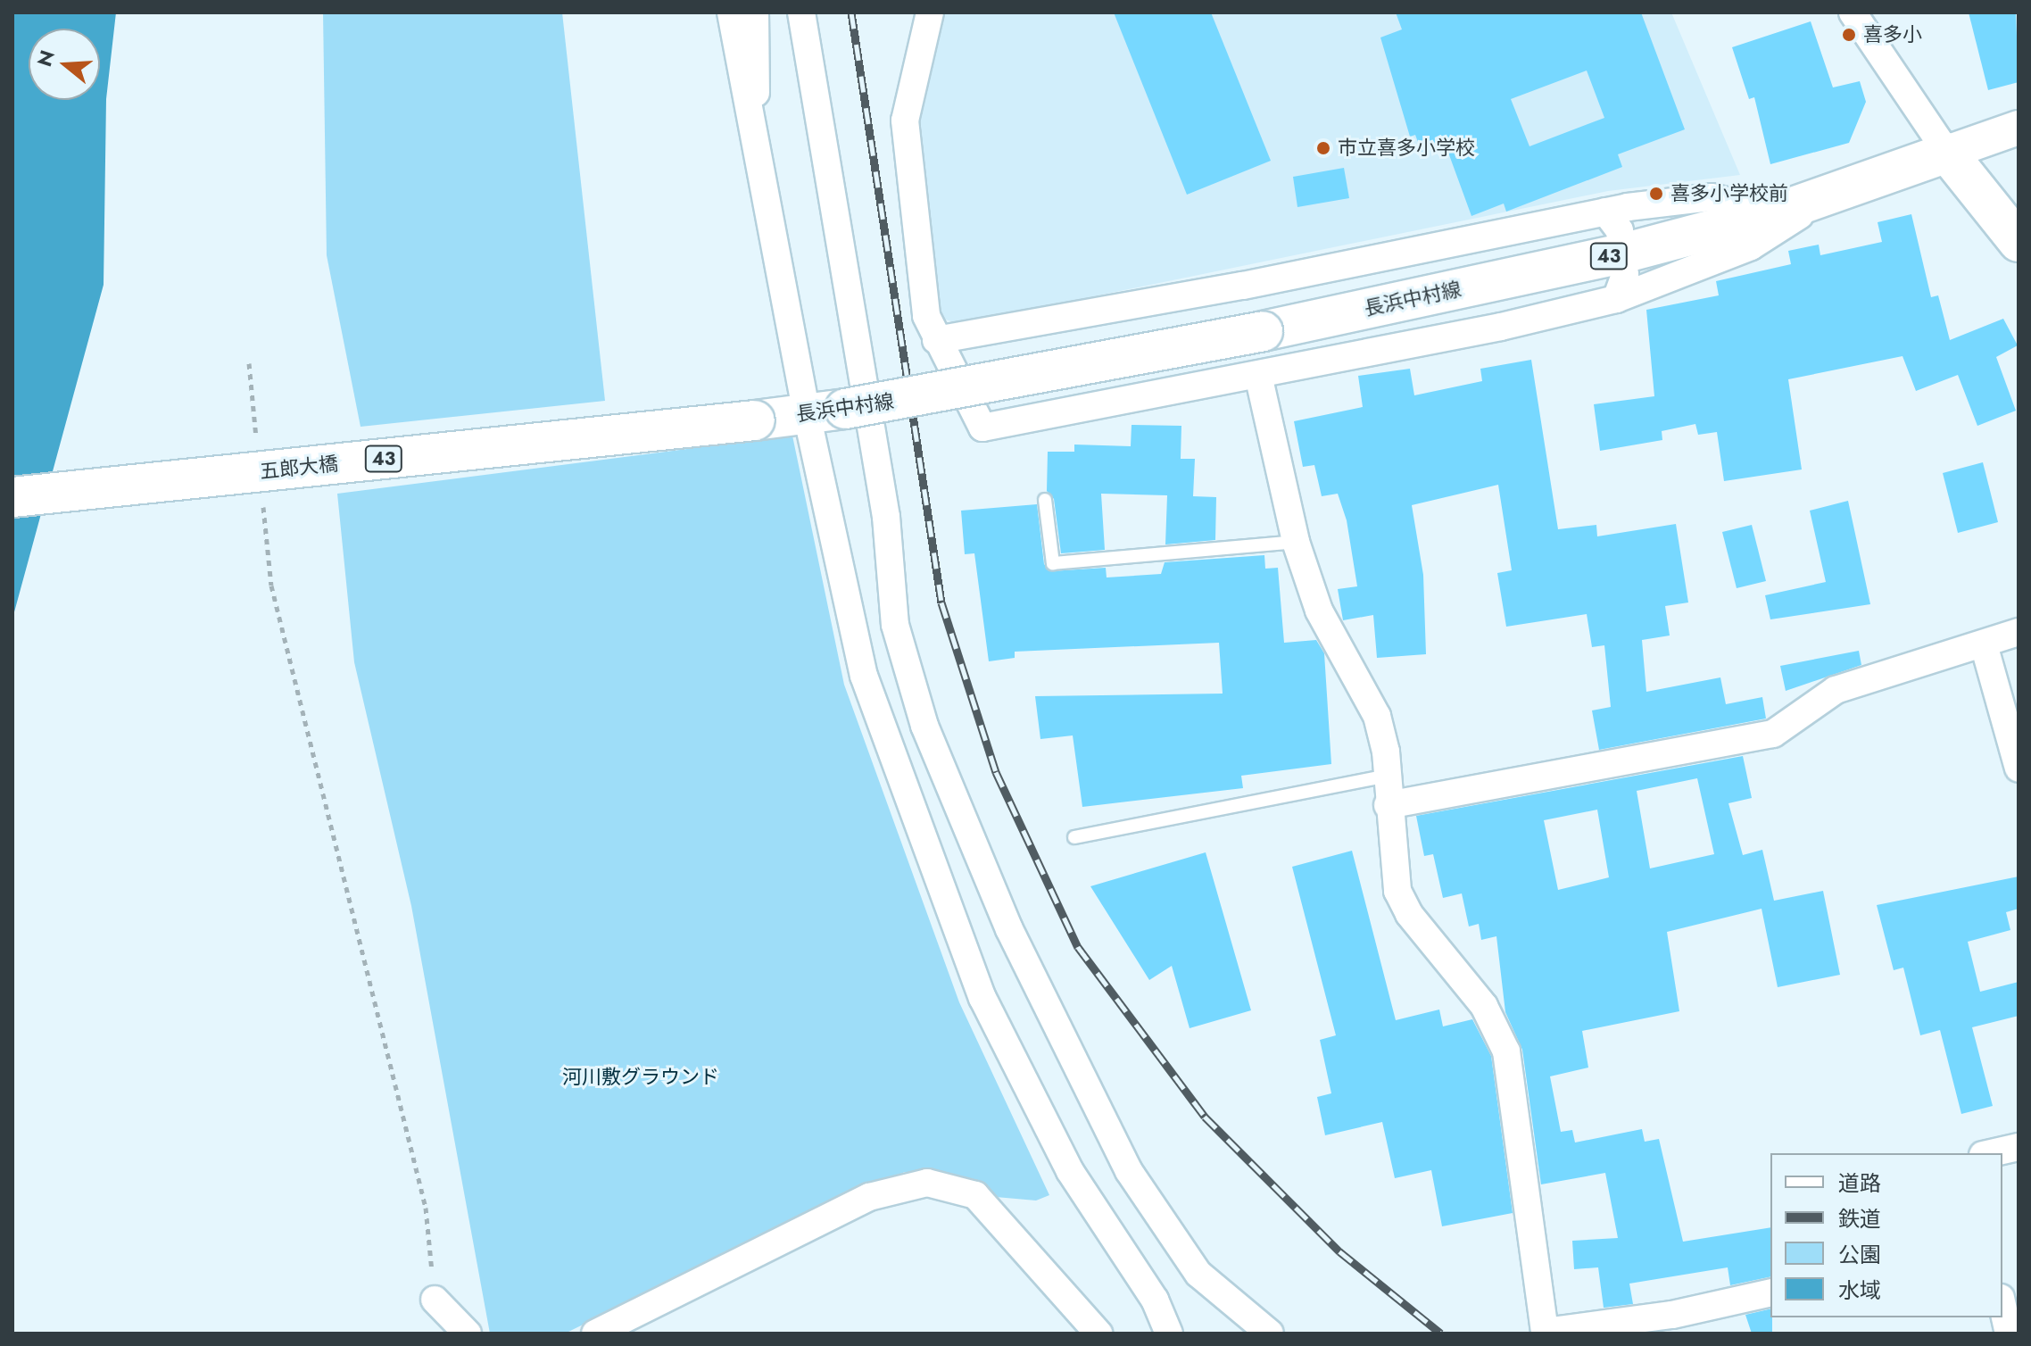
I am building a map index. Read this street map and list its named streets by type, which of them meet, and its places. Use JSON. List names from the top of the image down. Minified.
{"streets":{"main road":["43","長浜中村線","五郎大橋"]},"crossings":[["長浜中村線","五郎大橋"]],"parks":["河川敷グラウンド"],"places":["喜多小","市立喜多小学校","喜多小学校前"],"legend":["道路","鉄道","公園","水域"],"north":"left"}
